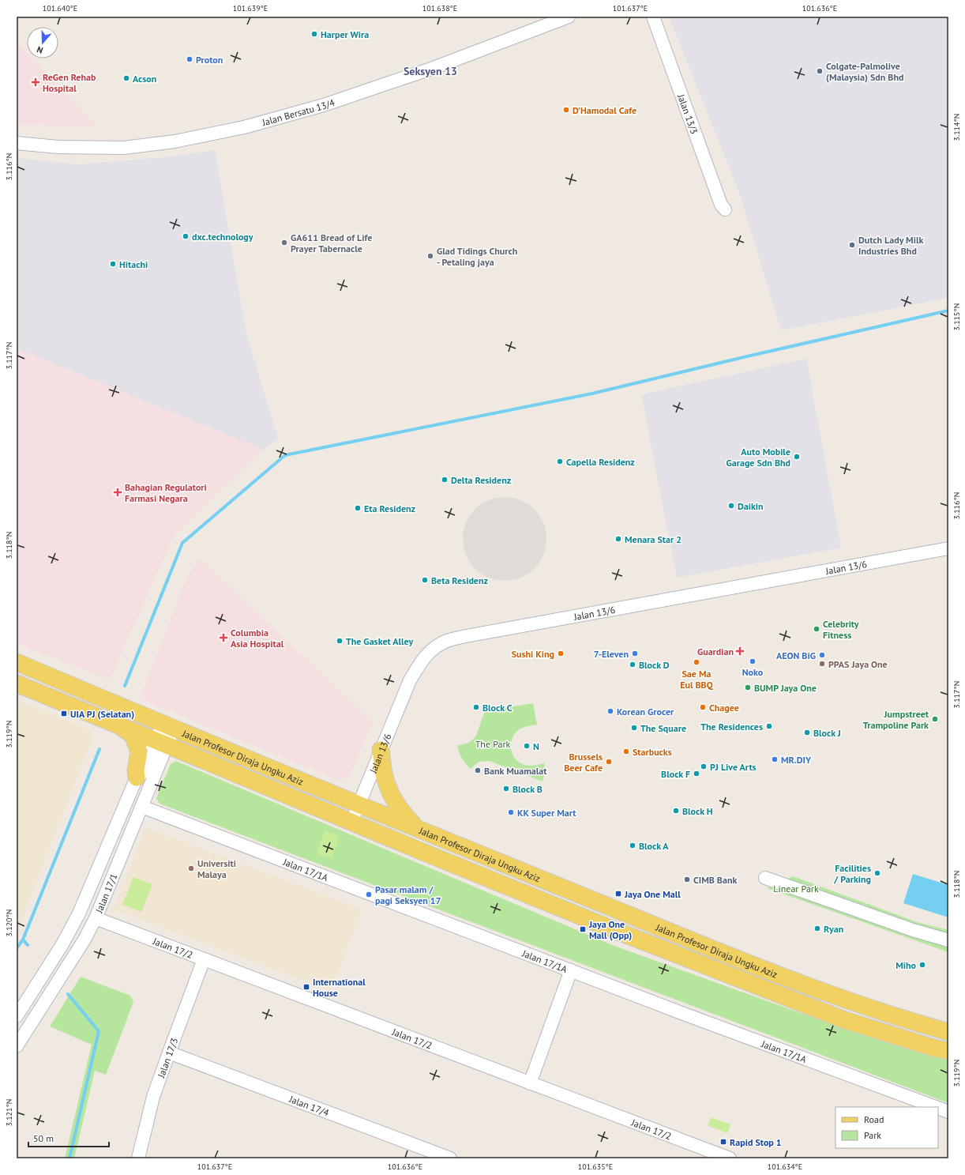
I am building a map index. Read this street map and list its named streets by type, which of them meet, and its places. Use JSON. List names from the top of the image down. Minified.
{"streets":{"main road":["Jalan Profesor Diraja Ungku Aziz"],"street":["Jalan Bersatu 13/4","Jalan 13/3","Jalan 13/6","Jalan 17/1A","Jalan 17/1","Jalan 17/2","Jalan 17/3","Jalan 17/4"]},"crossings":[["Jalan 13/6","Jalan Profesor Diraja Ungku Aziz"],["Jalan Profesor Diraja Ungku Aziz","Jalan 17/1"],["Jalan 17/1A","Jalan 17/1"],["Jalan 17/1","Jalan 17/2"],["Jalan 17/2","Jalan 17/3"],["Jalan 17/3","Jalan 17/4"]],"districts":["Seksyen 13"],"parks":["The Park","Linear Park"],"places":{"other":["Harper Wira","Proton","Colgate-Palmolive (Malaysia) Sdn Bhd","Acson","D’Hamodal Cafe","dxc.technology","GA611 Bread of Life Prayer Tabernacle","Dutch Lady Milk Industries Bhd","Glad Tidings Church - Petaling jaya","Hitachi","Auto Mobile Garage Sdn Bhd","Capella Residenz","Delta Residenz","Daikin","Eta Residenz","Menara Star 2","Beta Residenz","Celebrity Fitness","The Gasket Alley","Sushi King","7-Eleven","AEON BiG","Noko","Sae Ma Eul BBQ","PPAS Jaya One","Block D","BUMP Jaya One","Block C","Chagee","Korean Grocer","Jumpstreet Trampoline Park","The Residences","The Square","Block J","N","Starbucks","MR.DIY","Brussels Beer Cafe","PJ Live Arts","Bank Muamalat","Block F","Block B","Block H","KK Super Mart","Block A","Universiti Malaya","Facilities / Parking","CIMB Bank","Pasar malam / pagi Seksyen 17","Ryan","Miho"],"health":["ReGen Rehab Hospital","Bahagian Regulatori Farmasi Negara","Columbia Asia Hospital","Guardian"],"transit":["UIA PJ (Selatan)","Jaya One Mall","Jaya One Mall (Opp)","International House","Rapid Stop 1"]},"legend":["Road","Park"],"scale_bar":"50 m","north":"bottom","coordinates":["101.640°E","101.639°E","101.638°E","101.637°E","101.636°E","3.114°N","3.116°N","3.115°N","3.117°N","3.118°N","3.119°N","3.120°N","3.121°N","101.635°E","101.634°E"]}
